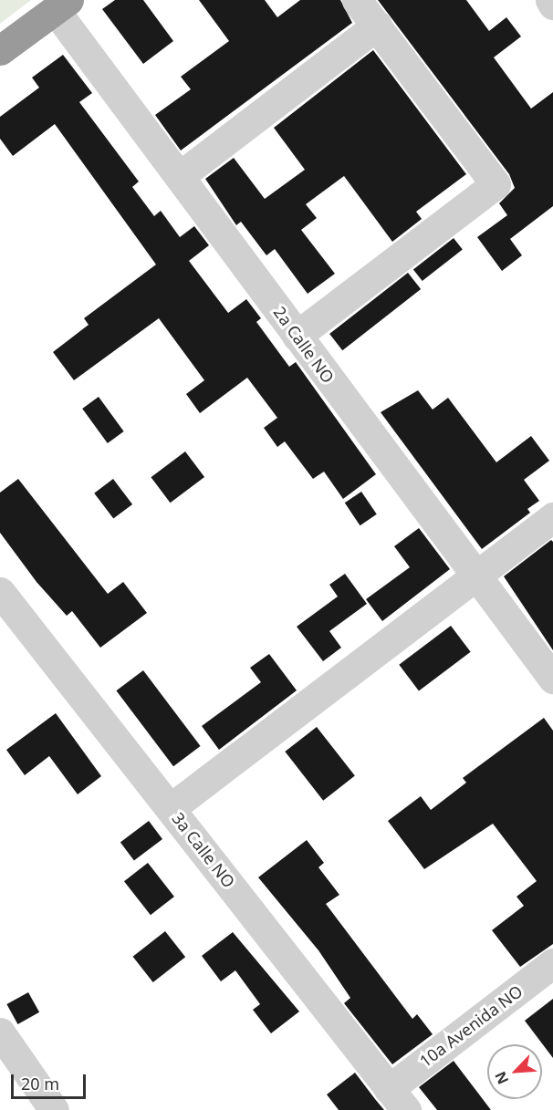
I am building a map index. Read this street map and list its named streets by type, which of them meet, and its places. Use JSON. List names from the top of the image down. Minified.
{"streets":{"street":["2a Calle NO","3a Calle NO","10a Avenida NO"]},"crossings":[["3a Calle NO","10a Avenida NO"]],"scale_bar":"20 m","north":"bottom left"}
